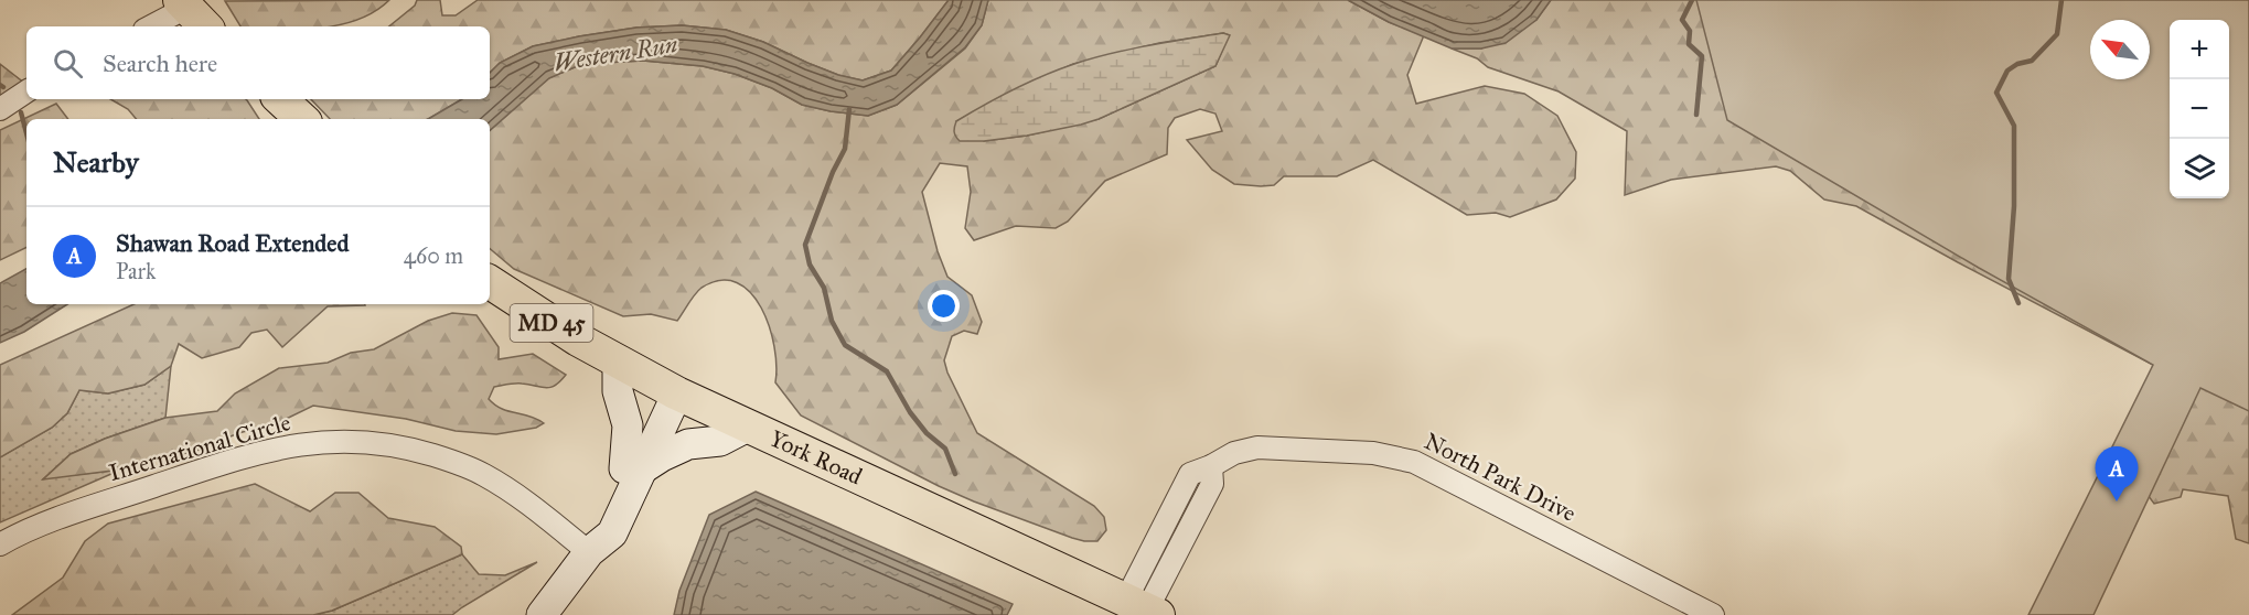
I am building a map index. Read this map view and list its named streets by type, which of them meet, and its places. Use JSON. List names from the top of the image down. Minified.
{"streets":{"main road":["MD 45","York Road"],"street":["International Circle","North Park Drive"]},"crossings":[["York Road","North Park Drive"]],"water":["Western Run"],"north":"top left","page":{"map_buttons":["+","−"],"search":"Search here","heading":"Nearby","list":[{"mark":"A","name":"Shawan Road Extended","note":"Park","value":"460 m"}],"pins":"A"}}
